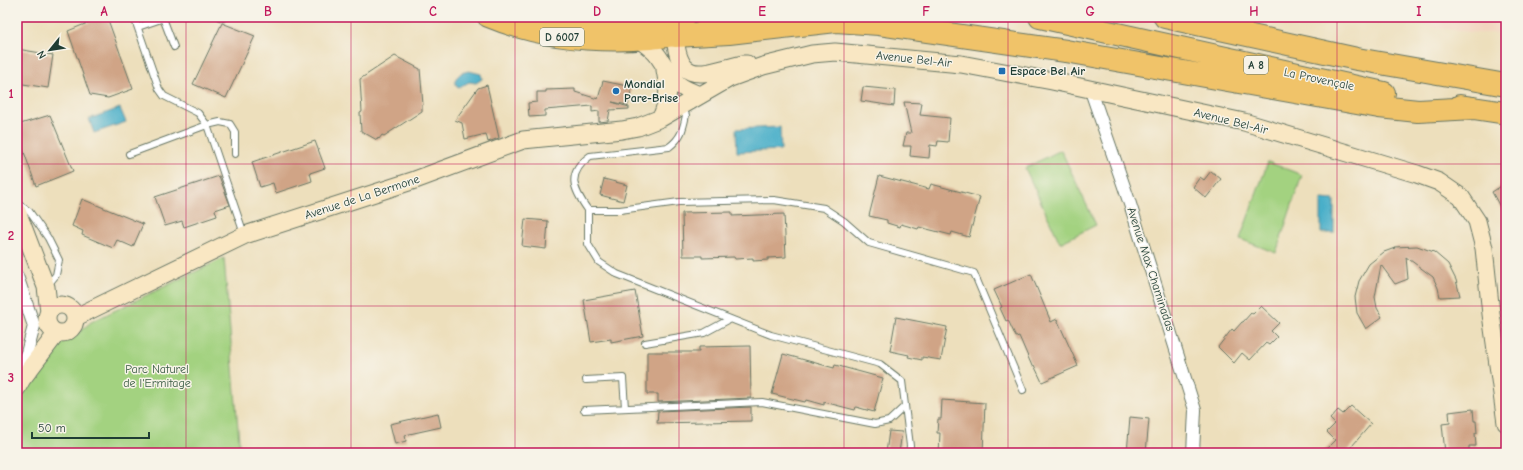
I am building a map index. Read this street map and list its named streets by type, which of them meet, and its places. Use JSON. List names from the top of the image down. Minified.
{"streets":{"highway":["A 8","La Provençale"],"main road":["D 6007"],"street":["Avenue Bel-Air","Avenue de La Bermone","Avenue Max Chaminadas"]},"crossings":[["D 6007","Avenue Bel-Air"],["Avenue Bel-Air","Avenue de La Bermone"],["Avenue Bel-Air","Avenue Max Chaminadas"]],"parks":["Parc Naturel de l'Ermitage"],"places":{"transit":["Espace Bel Air"],"other":["Mondial Pare-Brise"]},"scale_bar":"50 m","north":"bottom left","grid":{"columns":["A","B","C","D","E","F","G","H","I"],"rows":["1","2","3"]}}
